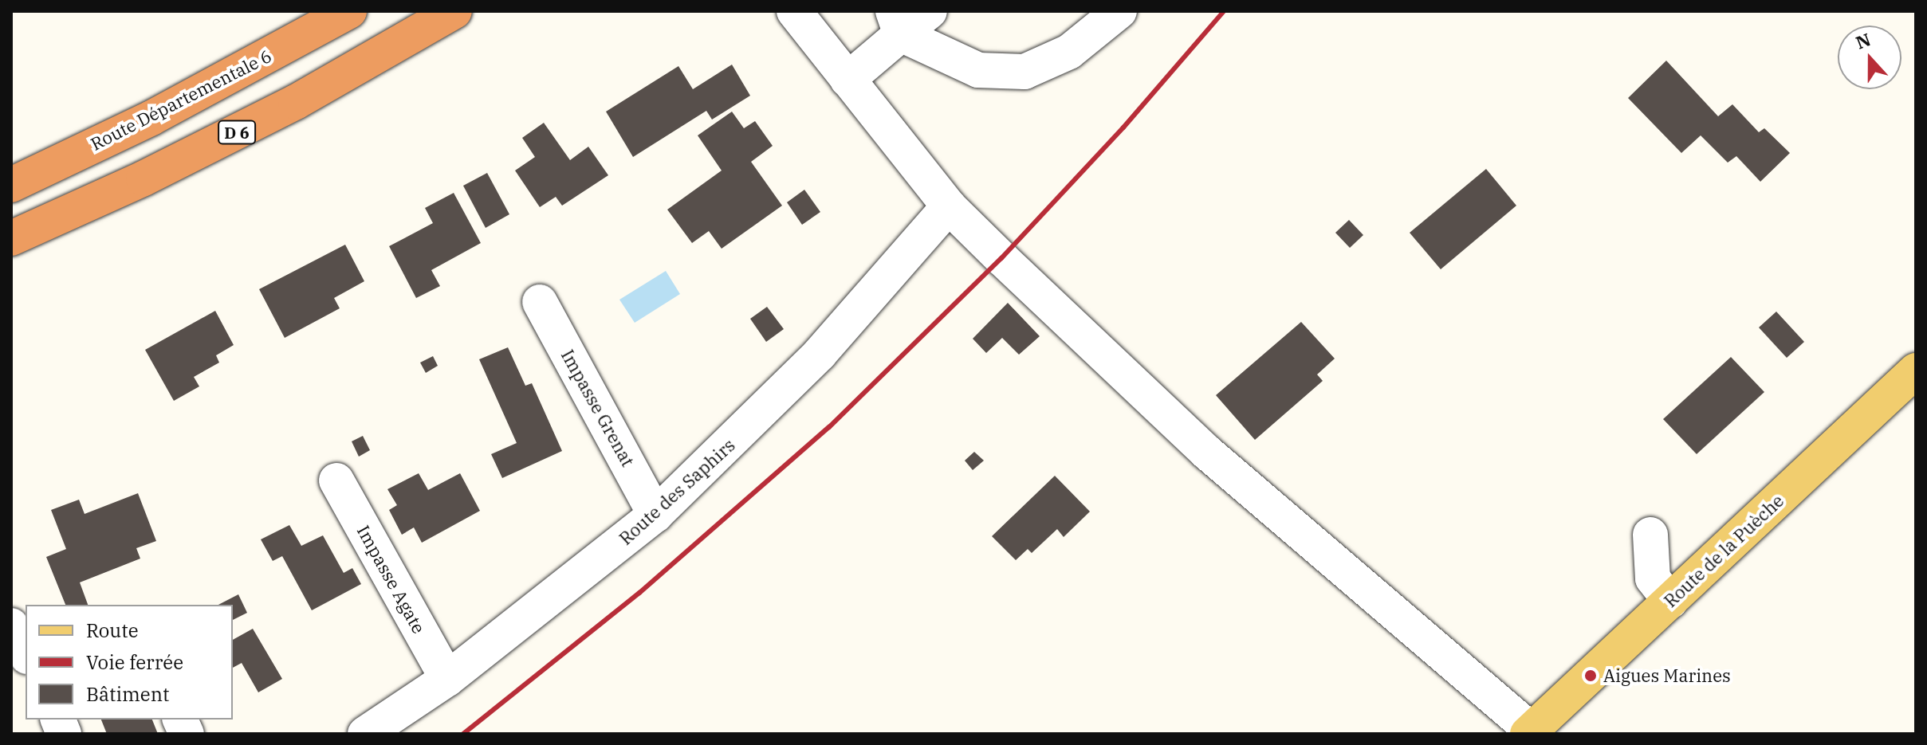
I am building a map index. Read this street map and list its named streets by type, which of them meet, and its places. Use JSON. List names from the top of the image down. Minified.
{"streets":{"highway":["Route Départementale 6","D 6"],"main road":["Route de la Puèche"],"street":["Impasse Grenat","Route des Saphirs","Impasse Agate"]},"crossings":[["Impasse Grenat","Route des Saphirs"],["Route des Saphirs","Impasse Agate"]],"places":["Aigues Marines"],"legend":["Route","Voie ferrée","Bâtiment"],"north":"top"}
